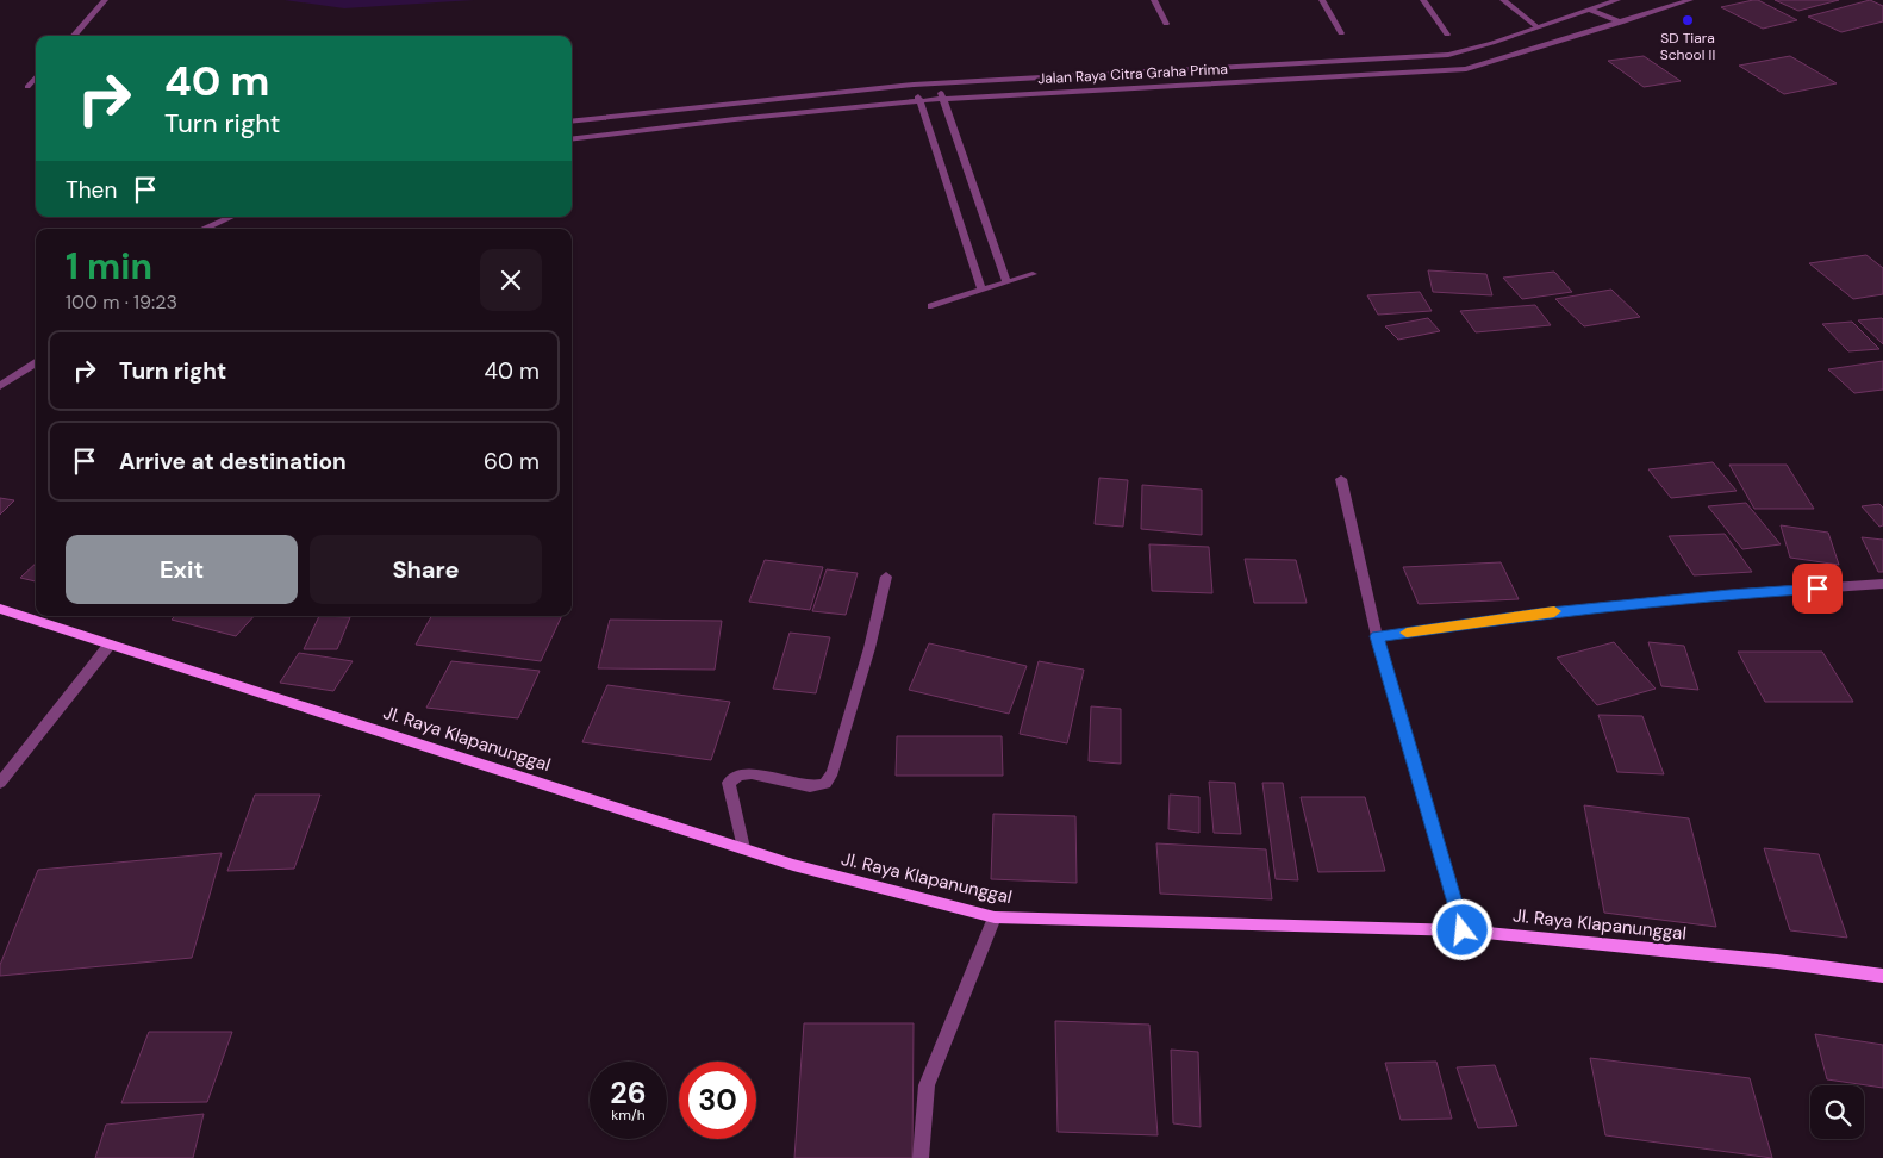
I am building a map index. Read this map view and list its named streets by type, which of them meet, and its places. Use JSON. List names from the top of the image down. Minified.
{"streets":{"street":["Jalan Raya Citra Graha Prima","Jl. Raya Klapanunggal"]},"places":["SD Tiara School II"],"page":{"turn":["40 m","Turn right"],"then":"Then","heading":["1 min","100 m · 19:23"],"list":[{"name":"Turn right","value":"40 m"},{"name":"Arrive at destination","value":"60 m"}],"buttons":["Exit","Share"],"speed":"26 km/h","limit":"30"}}
